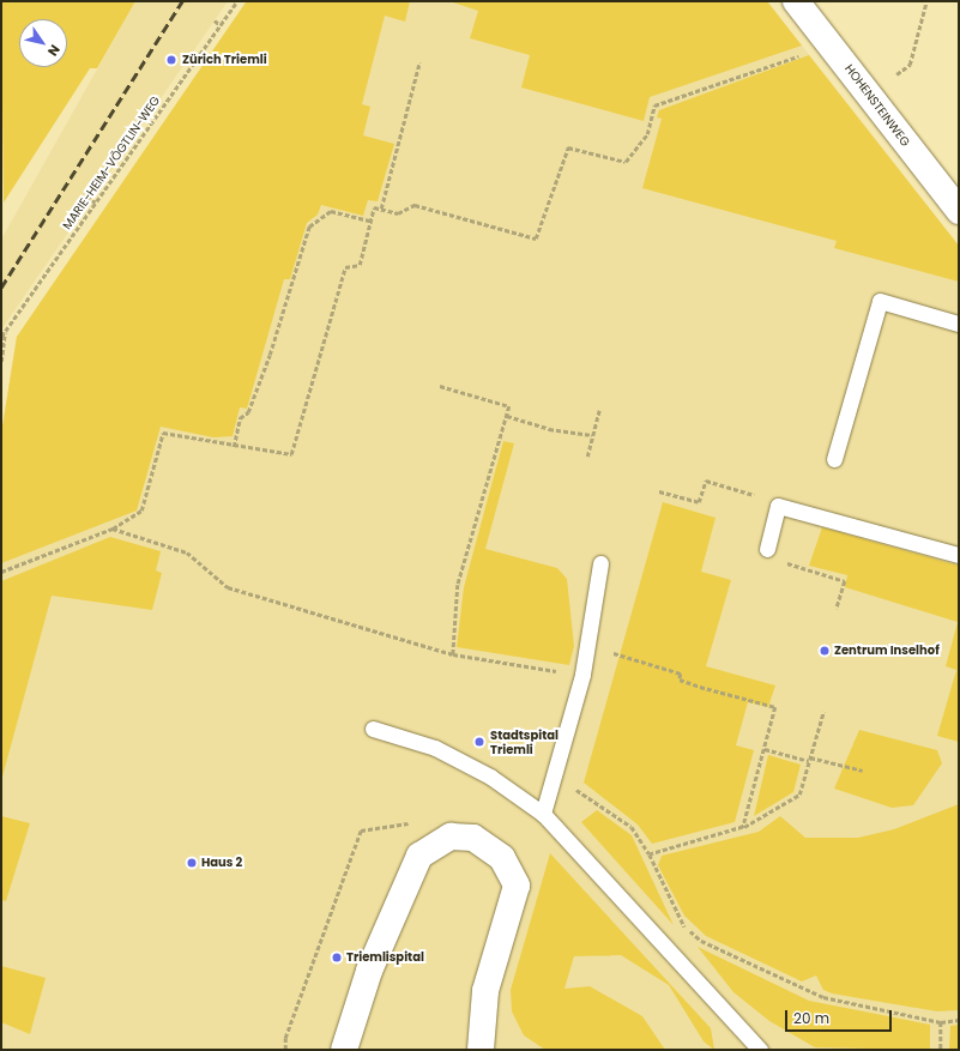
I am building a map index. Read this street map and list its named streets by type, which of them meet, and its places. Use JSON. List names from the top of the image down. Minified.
{"streets":{"street":["HOHENSTEINWEG"],"path":["MARIE-HEIM-VÖGTLIN-WEG"]},"places":["Zürich Triemli","Zentrum Inselhof","Stadtspital Triemli","Haus 2","Triemlispital"],"scale_bar":"20 m","north":"bottom right"}
